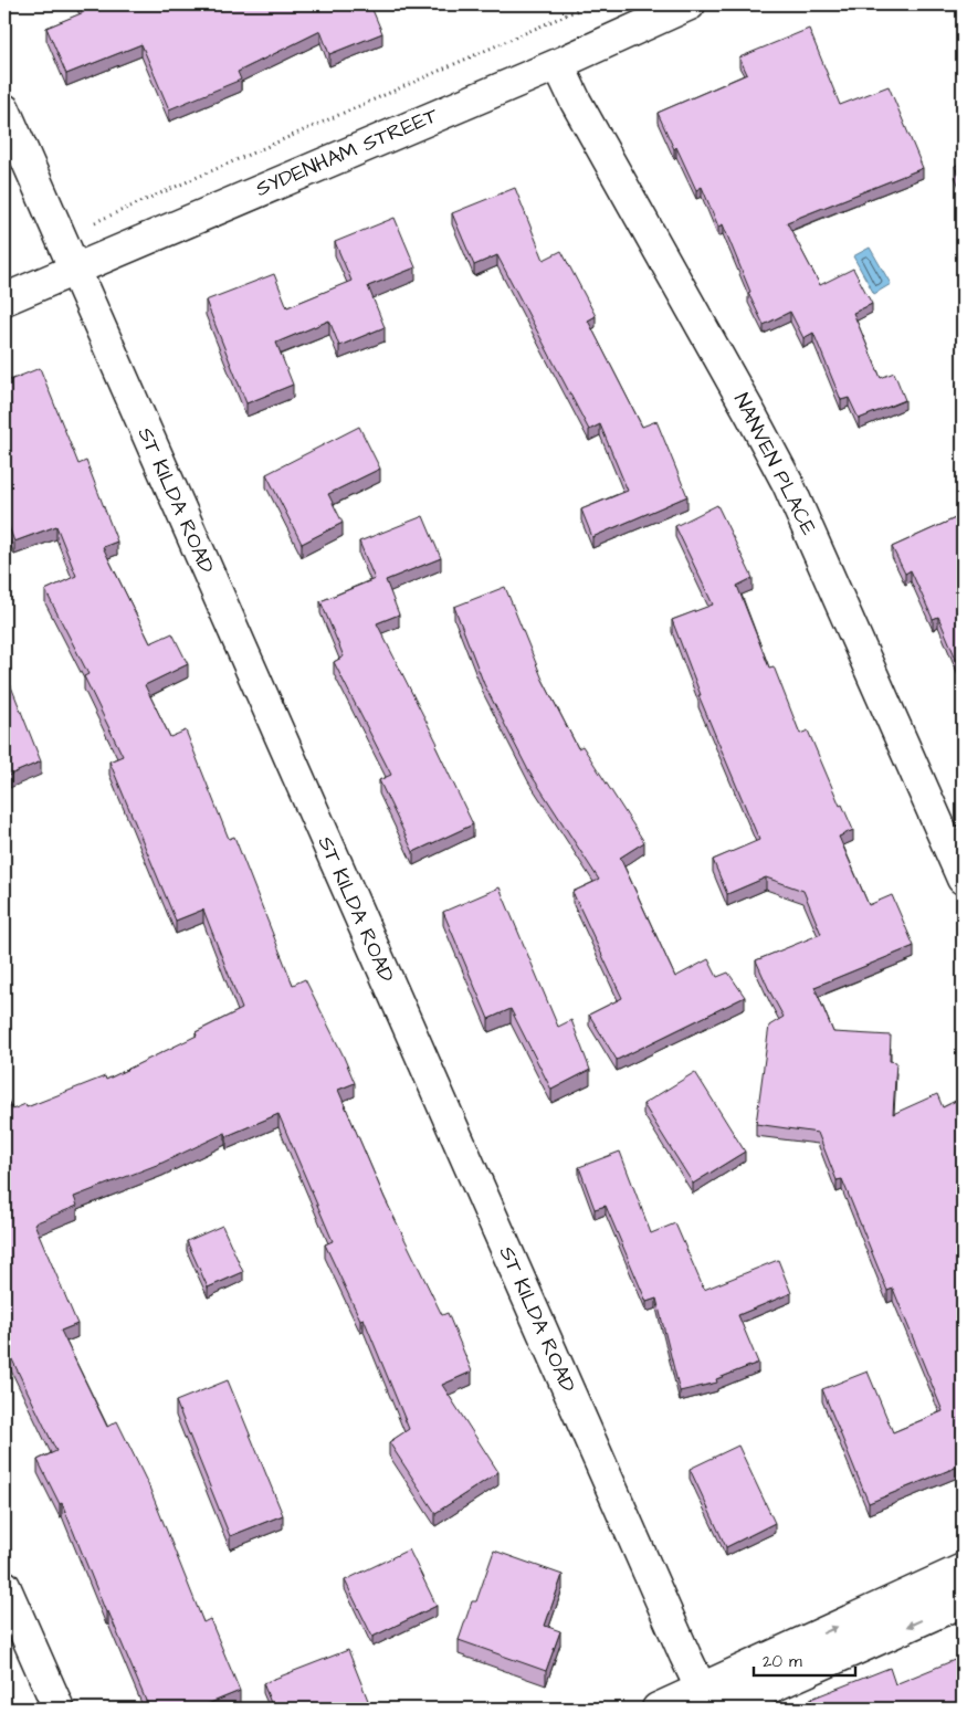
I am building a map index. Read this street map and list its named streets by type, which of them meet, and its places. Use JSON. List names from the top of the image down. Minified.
{"streets":{"street":["SYDENHAM STREET","NANVEN PLACE","ST KILDA ROAD"]},"crossings":[["SYDENHAM STREET","NANVEN PLACE"],["SYDENHAM STREET","ST KILDA ROAD"]],"scale_bar":"20 m"}
